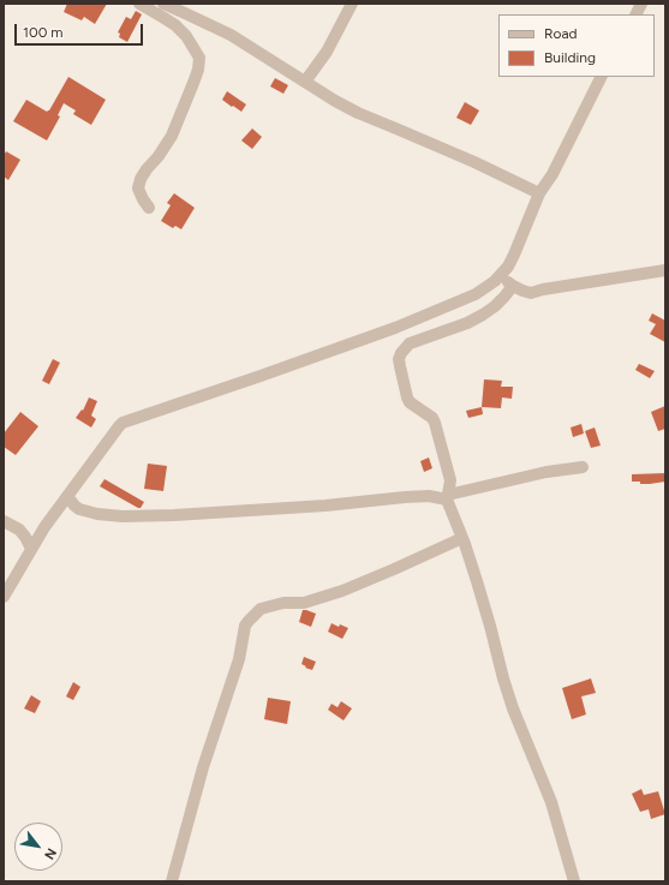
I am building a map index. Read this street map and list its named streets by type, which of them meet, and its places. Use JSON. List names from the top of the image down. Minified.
{"legend":["Road","Building"],"scale_bar":"100 m","north":"bottom right"}
